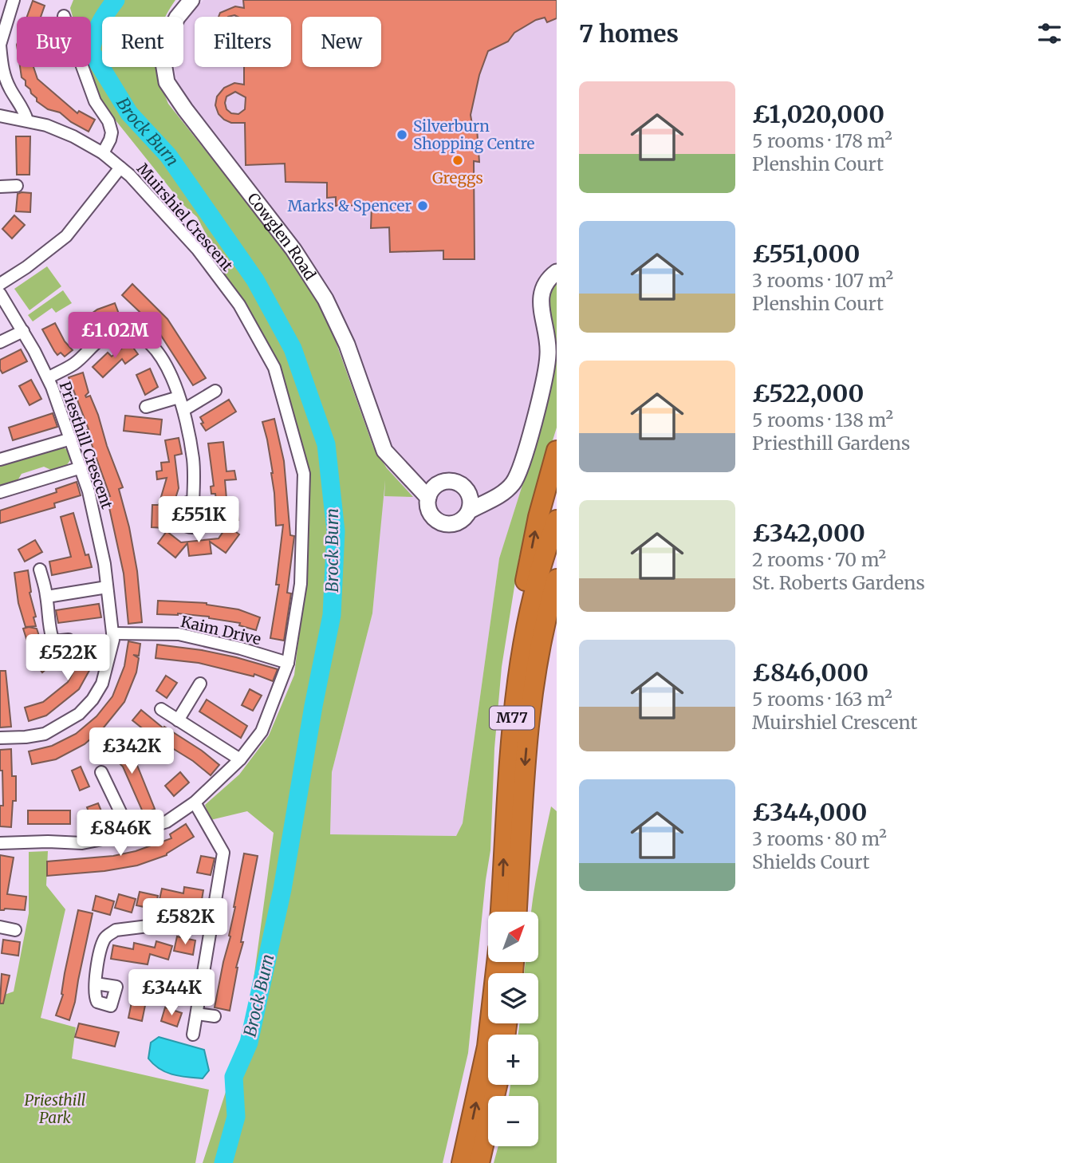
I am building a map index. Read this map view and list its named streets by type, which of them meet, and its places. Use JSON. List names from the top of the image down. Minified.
{"streets":{"highway":["M77"],"street":["Muirshiel Crescent","Cowglen Road","Priesthill Crescent","Kaim Drive"]},"crossings":[["Muirshiel Crescent","Kaim Drive"],["Priesthill Crescent","Kaim Drive"]],"water":["Brock Burn"],"parks":["Priesthill Park"],"places":["Silverburn Shopping Centre","Greggs","Marks & Spencer"],"north":"top right","page":{"heading":"7 homes","chip":["Buy","Rent","Filters","New"],"list":[{"name":"£1,020,000","note":"5 rooms · 178 m² · Plenshin Court"},{"name":"£551,000","note":"3 rooms · 107 m² · Plenshin Court"},{"name":"£522,000","note":"5 rooms · 138 m² · Priesthill Gardens"},{"name":"£342,000","note":"2 rooms · 70 m² · St. Roberts Gardens"},{"name":"£846,000","note":"5 rooms · 163 m² · Muirshiel Crescent"},{"name":"£344,000","note":"3 rooms · 80 m² · Shields Court"}],"price":["£1.02M","£551K","£522K","£342K","£846K","£582K","£344K"],"map_buttons":["+","−"]}}
